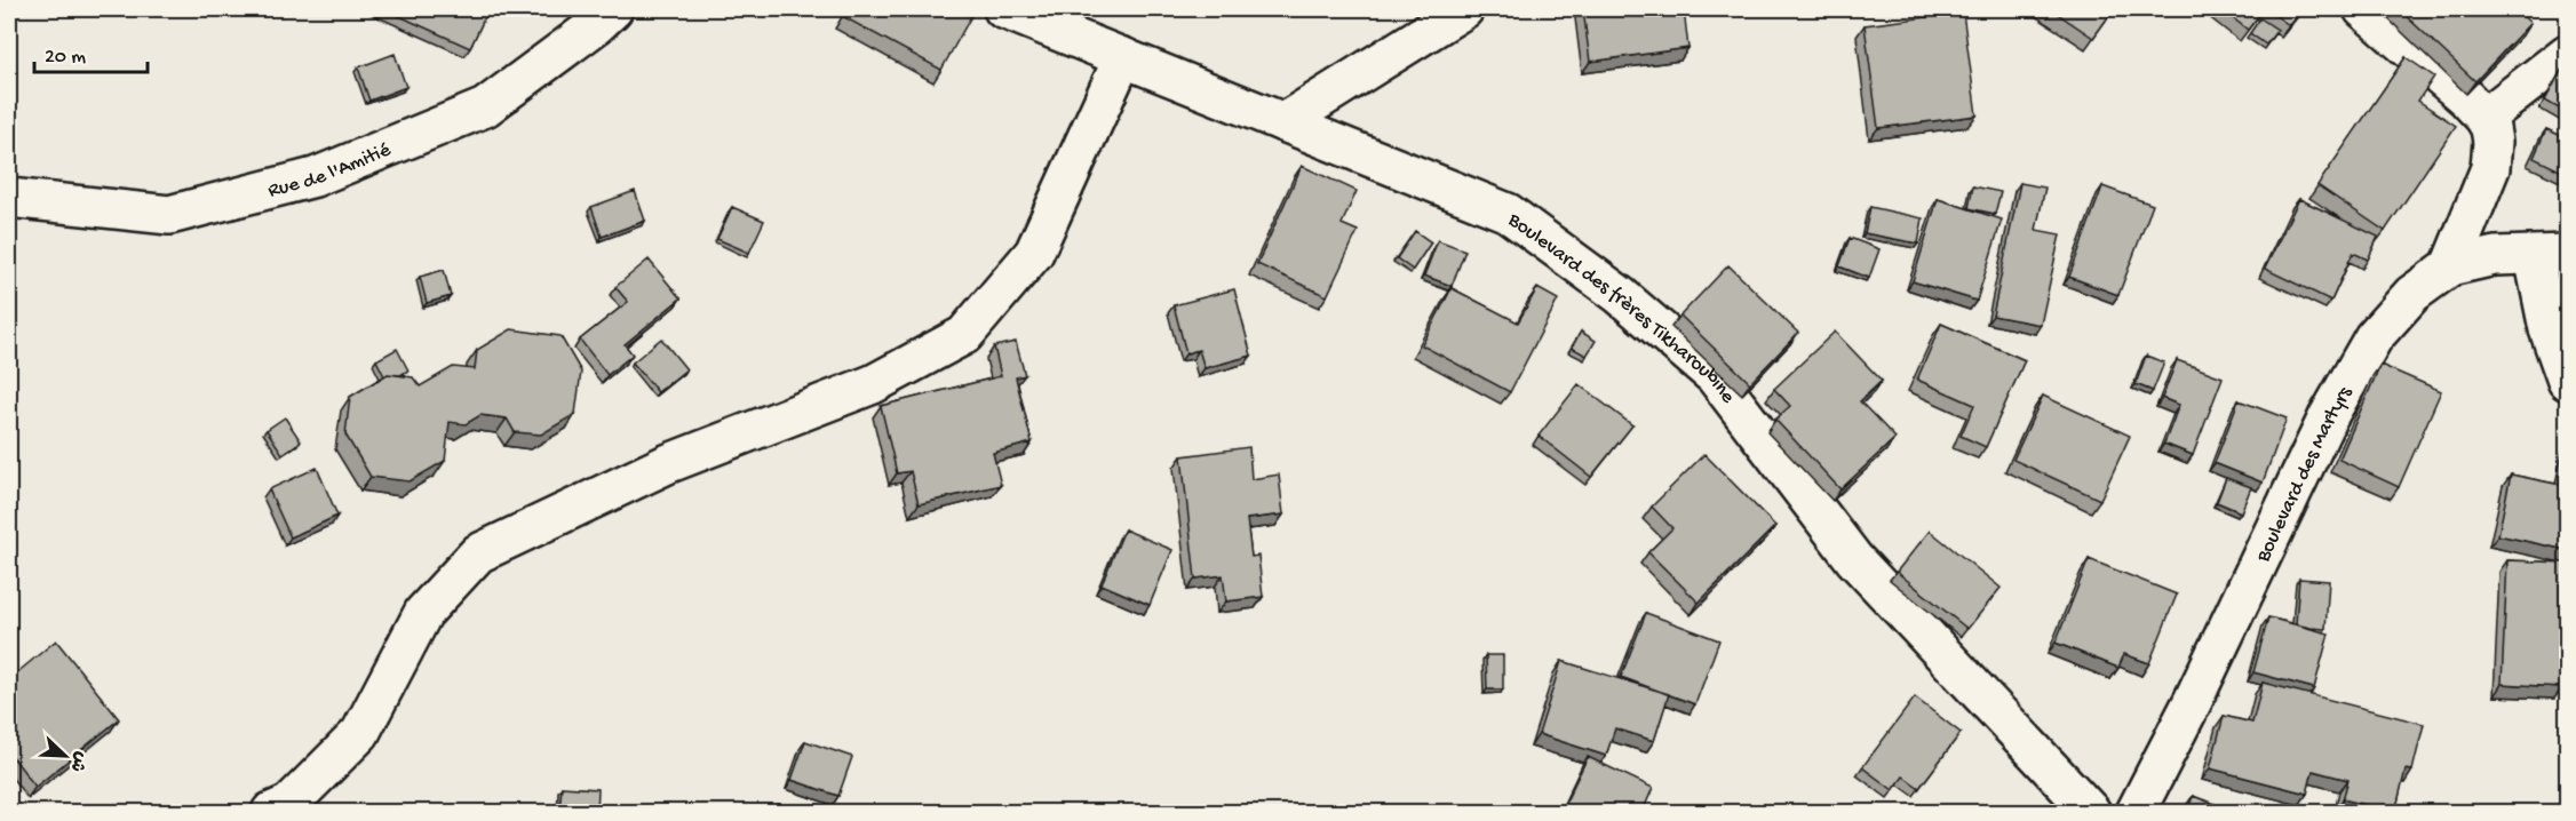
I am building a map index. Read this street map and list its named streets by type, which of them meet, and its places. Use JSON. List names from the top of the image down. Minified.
{"streets":{"street":["Rue de l'Amitié","Boulevard des frères Tikharoubine","Boulevard des Martyrs"]},"scale_bar":"20 m","north":"bottom right"}
